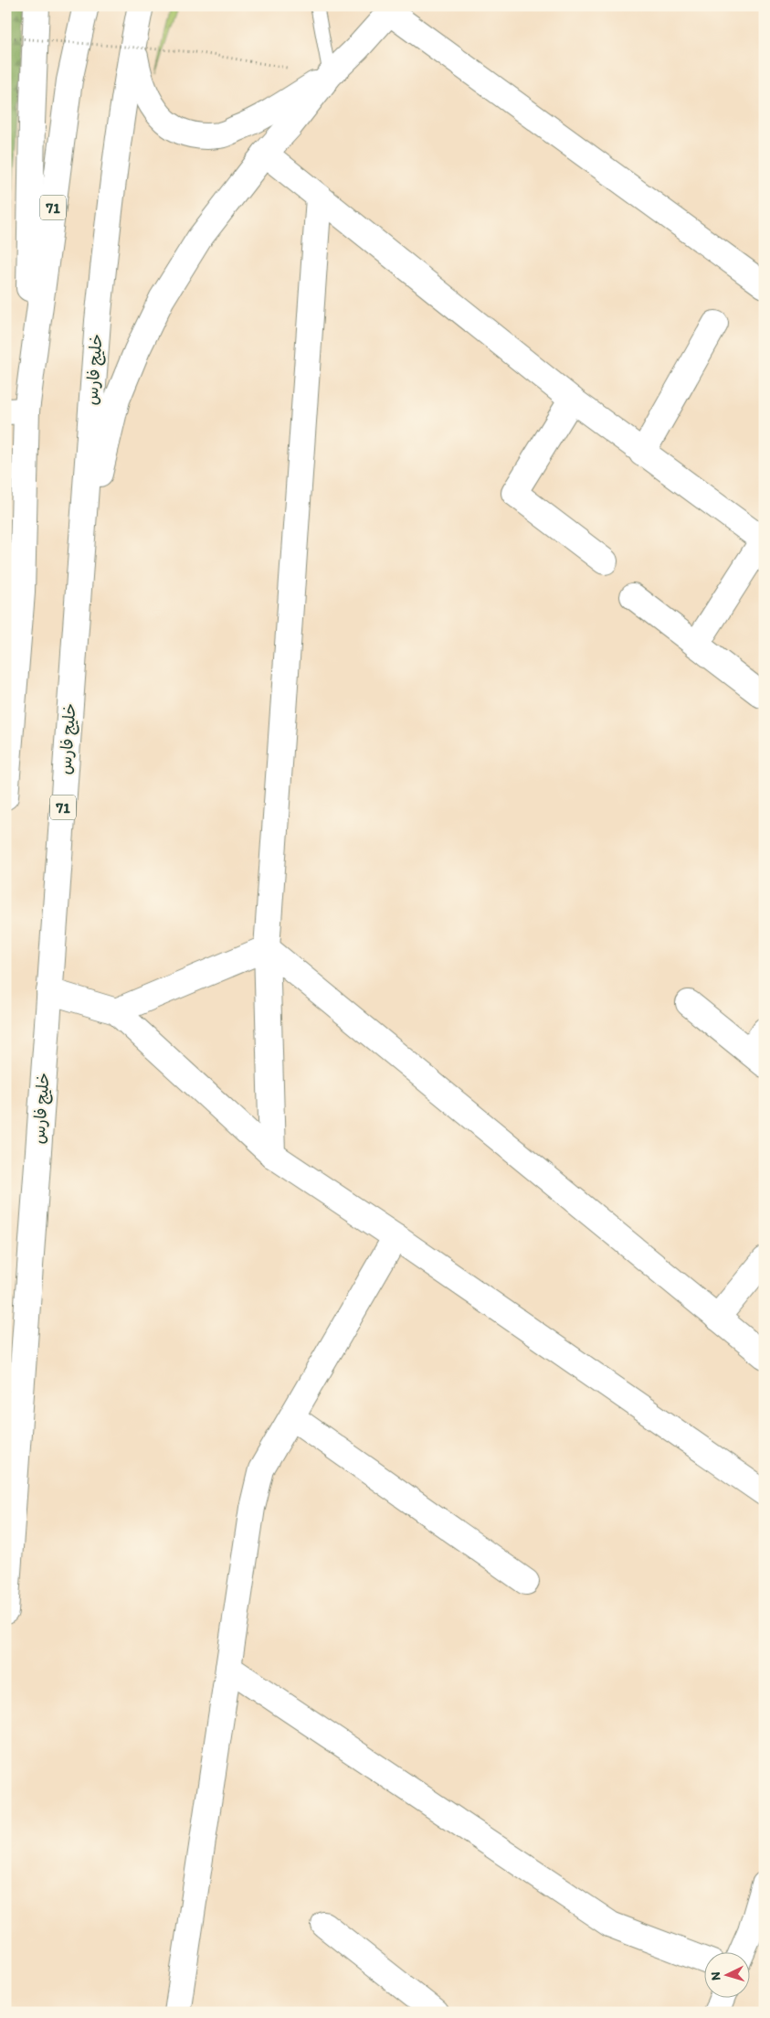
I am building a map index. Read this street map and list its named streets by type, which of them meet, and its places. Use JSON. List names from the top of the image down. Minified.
{"streets":{"main road":["71","خلیج فارس"]},"north":"left"}
